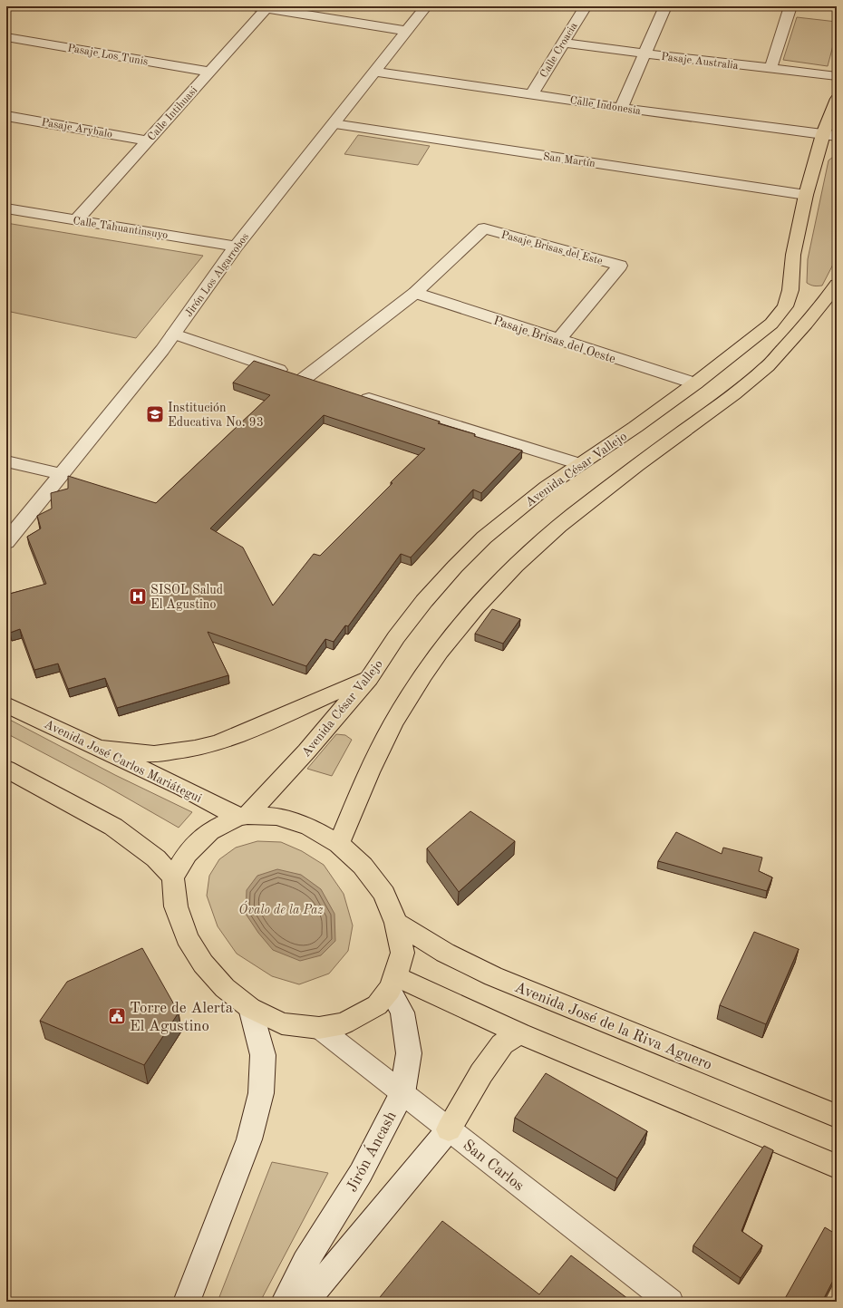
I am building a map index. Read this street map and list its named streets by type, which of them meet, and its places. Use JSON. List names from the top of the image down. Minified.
{"streets":{"main road":["Avenida César Vallejo","Avenida José Carlos Mariátegui","Avenida José de la Riva Aguero"],"street":["Calle Croacia","Pasaje Los Tunis","Pasaje Australia","Calle Indonesia","Calle Intihuasi","Pasaje Arybalo","San Martín","Calle Tahuantinsuyo","Pasaje Brisas del Este","Jirón Los Algarrobos","Pasaje Brisas del Oeste","Jirón Áncash","San Carlos"]},"crossings":[["Calle Croacia","Pasaje Australia"],["Calle Croacia","Calle Indonesia"],["Pasaje Los Tunis","Calle Intihuasi"],["Calle Indonesia","Jirón Los Algarrobos"],["Calle Indonesia","Avenida César Vallejo"],["Calle Intihuasi","Pasaje Arybalo"],["Calle Intihuasi","Calle Tahuantinsuyo"],["San Martín","Jirón Los Algarrobos"],["San Martín","Avenida César Vallejo"],["Calle Tahuantinsuyo","Jirón Los Algarrobos"],["Pasaje Brisas del Este","Pasaje Brisas del Oeste"],["Pasaje Brisas del Oeste","Avenida César Vallejo"],["Avenida César Vallejo","Avenida José Carlos Mariátegui"],["Jirón Áncash","San Carlos"]],"parks":["Óvalo de la Paz"],"places":{"school or university":["Institución Educativa No. 93"],"hospital":["SISOL Salud El Agustino"],"public building":["Torre de Alerta El Agustino"]}}
